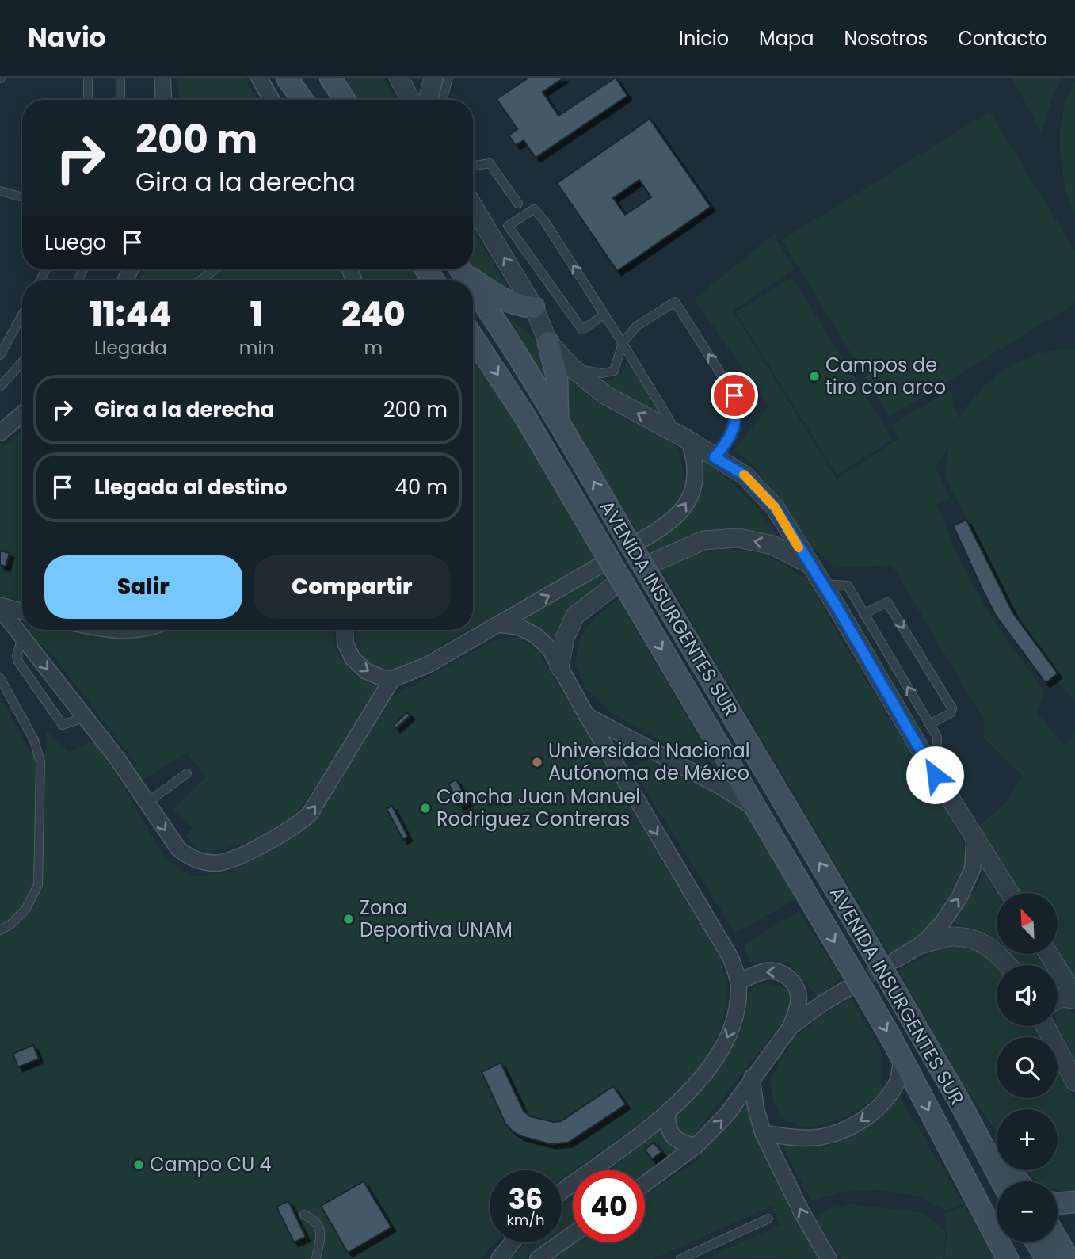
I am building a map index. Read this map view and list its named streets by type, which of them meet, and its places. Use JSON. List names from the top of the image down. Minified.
{"streets":{"main road":["AVENIDA INSURGENTES SUR"]},"places":["Campos de tiro con arco","Universidad Nacional Autónoma de México","Cancha Juan Manuel Rodriguez Contreras","Zona Deportiva UNAM","Campo CU 4"],"north":"top left","page":{"header":"Navio","nav":["Inicio","Mapa","Nosotros","Contacto"],"turn":["200 m","Gira a la derecha"],"then":"Luego","eta":["11:44","Llegada","1","min","240","m"],"list":[{"name":"Gira a la derecha","value":"200 m"},{"name":"Llegada al destino","value":"40 m"}],"buttons":["Salir","Compartir"],"map_buttons":["+","−"],"speed":"36 km/h","limit":"40"}}
